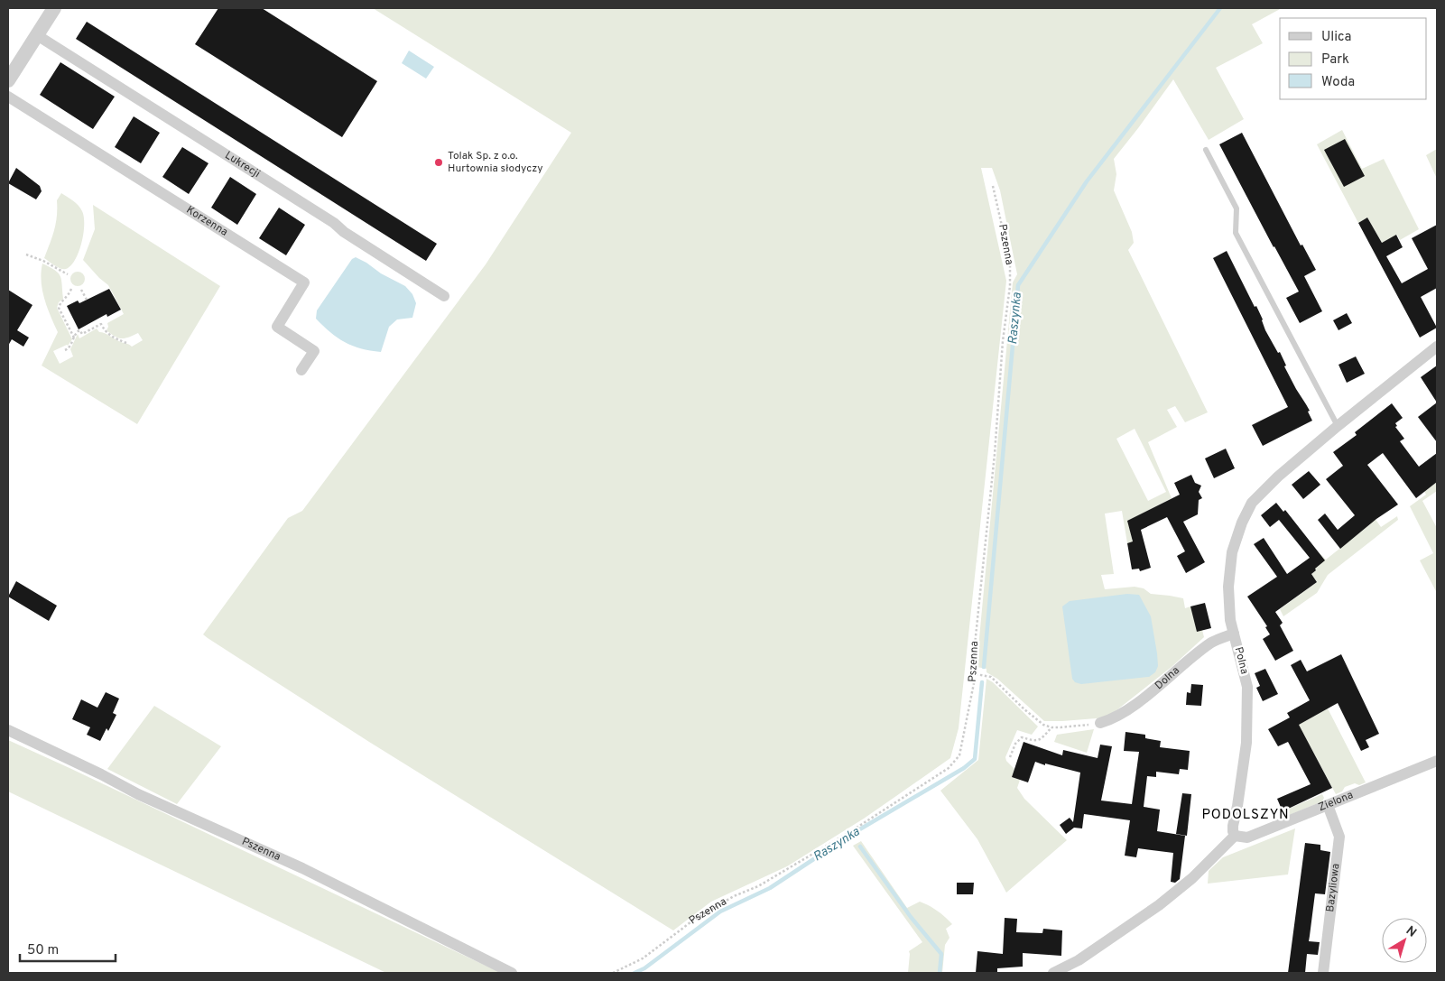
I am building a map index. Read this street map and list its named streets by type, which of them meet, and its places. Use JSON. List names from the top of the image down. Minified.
{"streets":{"street":["Lukrecji","Korzenna","Pszenna","Polna","Dolna","Zielona","Bazyliowa"]},"crossings":[["Polna","Dolna"],["Polna","Zielona"],["Zielona","Bazyliowa"]],"districts":["PODOLSZYN"],"water":["Raszynka"],"places":["Tolak Sp. z o.o. Hurtownia słodyczy"],"legend":["Ulica","Park","Woda"],"scale_bar":"50 m","north":"top right"}
